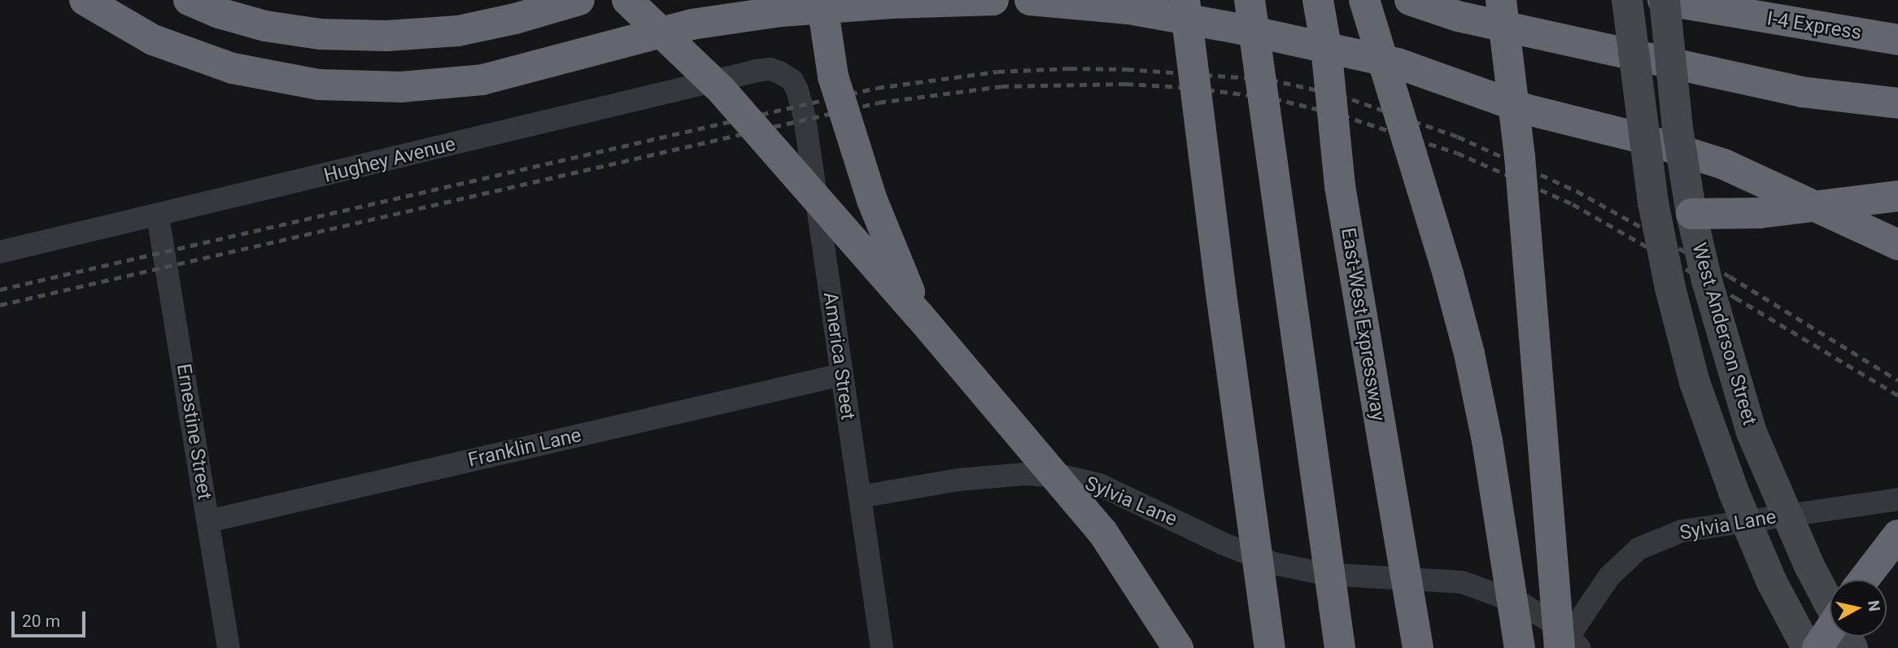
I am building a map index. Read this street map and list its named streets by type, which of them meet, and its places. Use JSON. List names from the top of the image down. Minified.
{"streets":{"highway":["I-4 Express","East-West Expressway"],"main road":["West Anderson Street"],"street":["Hughey Avenue","America Street","Ernestine Street","Franklin Lane","Sylvia Lane"]},"crossings":[["I-4 Express","West Anderson Street"],["Hughey Avenue","America Street"],["Hughey Avenue","Ernestine Street"],["America Street","Franklin Lane"],["America Street","Sylvia Lane"],["Ernestine Street","Franklin Lane"]],"scale_bar":"20 m","north":"right"}
